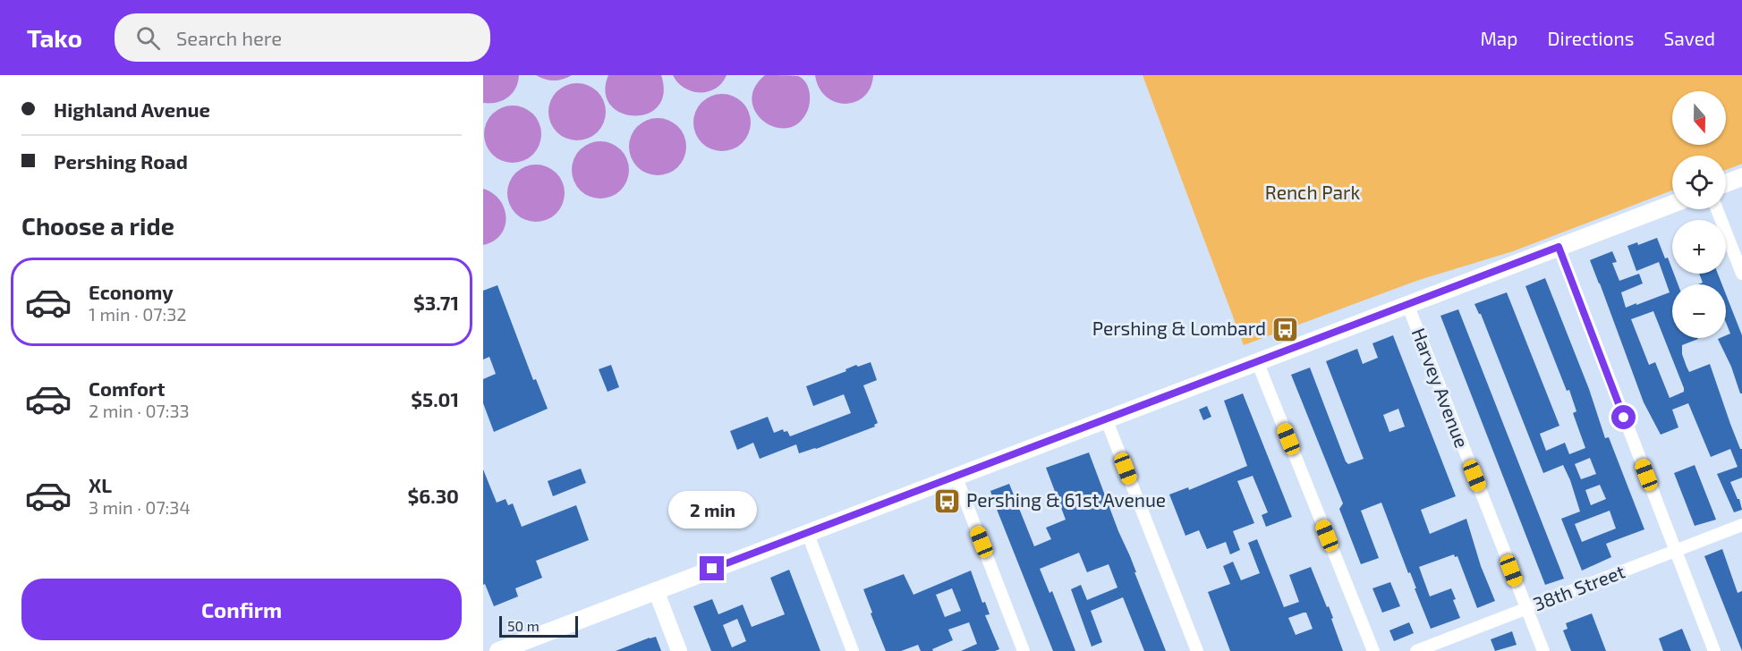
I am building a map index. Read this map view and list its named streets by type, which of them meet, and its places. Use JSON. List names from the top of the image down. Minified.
{"streets":{"street":["Harvey Avenue","38th Street"]},"crossings":[["Harvey Avenue","38th Street"]],"parks":["Rench Park"],"places":{"bus stop":["Pershing & Lombard","Pershing & 61st Avenue"]},"scale_bar":"50 m","north":"bottom","page":{"header":"Tako","search":"Search here","nav":["Map","Directions","Saved"],"banner":["Highland Avenue","Pershing Road"],"map_buttons":["+","−"],"heading":"Choose a ride","list":[{"name":"Economy","note":"1 min · 07:32","value":"$3.71"},{"name":"Comfort","note":"2 min · 07:33","value":"$5.01"},{"name":"XL","note":"3 min · 07:34","value":"$6.30"}],"bubble":"2 min","buttons":"Confirm","scale":"50 m"}}
